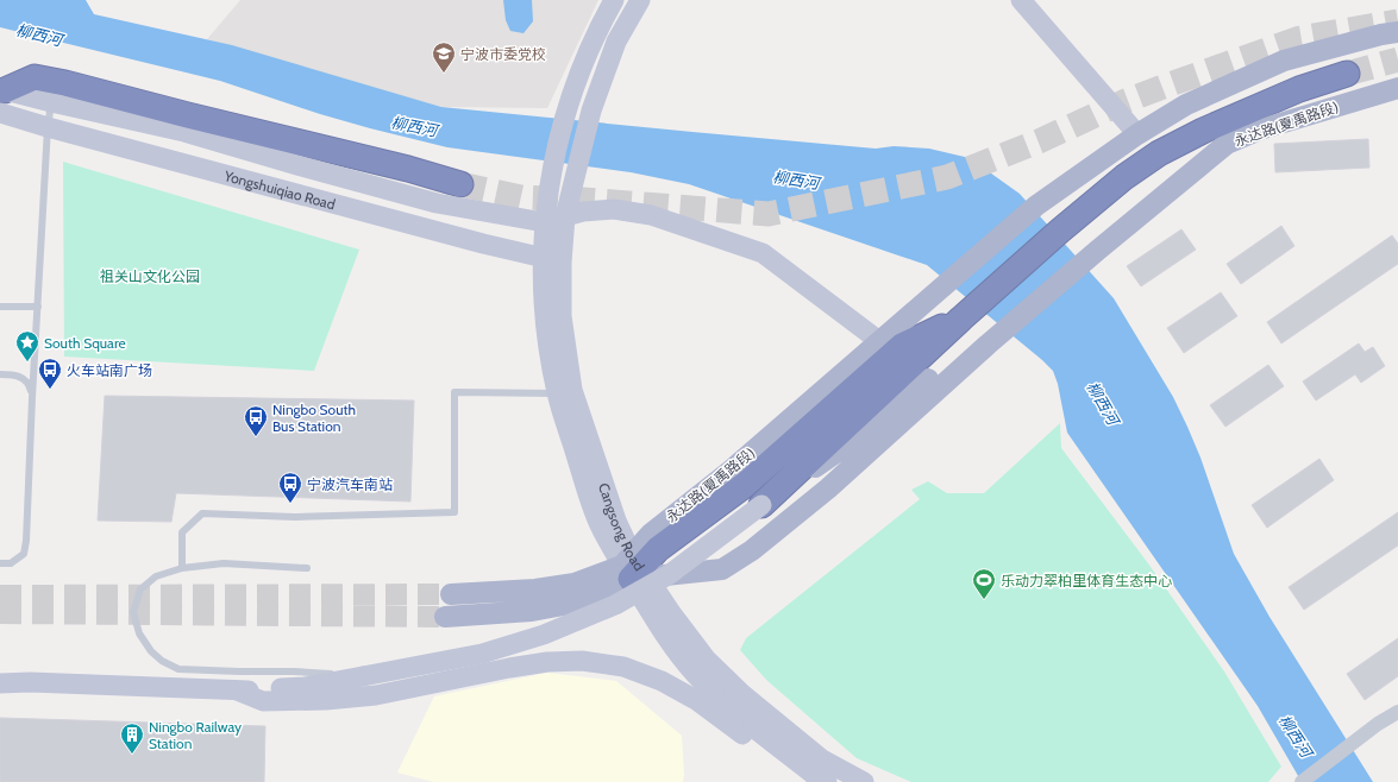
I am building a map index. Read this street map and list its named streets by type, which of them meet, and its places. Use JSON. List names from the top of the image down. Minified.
{"streets":{"main road":["永达路(夏禹路段)","Yongshuiqiao Road","Cangsong Road"]},"crossings":[["永达路(夏禹路段)","Cangsong Road"],["Yongshuiqiao Road","Cangsong Road"]],"water":["柳西河"],"parks":["祖关山文化公园"],"places":{"school or university":["宁波市委党校"],"place":["South Square"],"bus stop":["火车站南广场","Ningbo South Bus Station","宁波汽车南站"],"sports":["乐动力翠柏里体育生态中心"],"building":["Ningbo Railway Station"]}}
